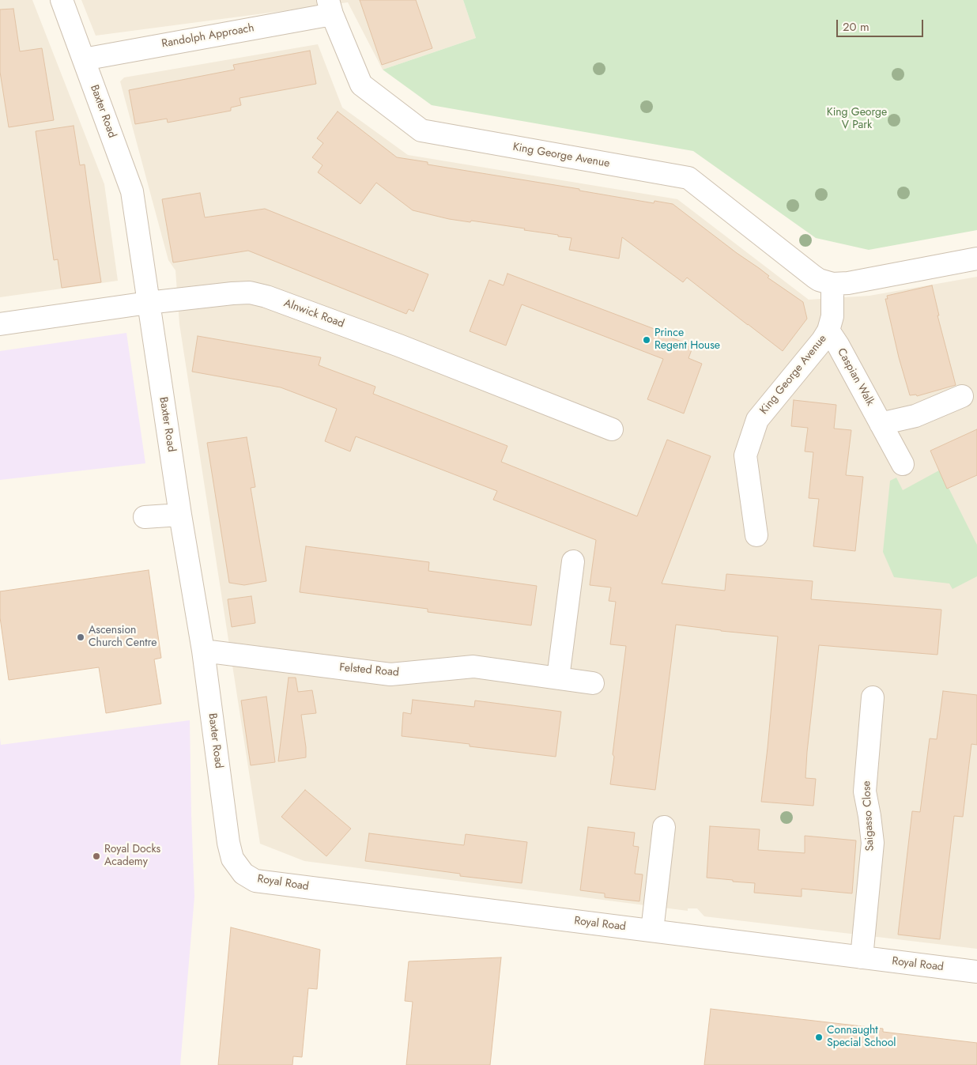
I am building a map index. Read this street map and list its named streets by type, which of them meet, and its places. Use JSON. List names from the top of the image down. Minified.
{"streets":{"street":["Randolph Approach","Baxter Road","King George Avenue","Alnwick Road","Caspian Walk","Felsted Road","Saigasso Close","Royal Road"]},"crossings":[["Randolph Approach","Baxter Road"],["Randolph Approach","King George Avenue"],["Baxter Road","Alnwick Road"],["Baxter Road","Felsted Road"],["Baxter Road","Royal Road"],["King George Avenue","Caspian Walk"],["Saigasso Close","Royal Road"]],"parks":["King George V Park"],"places":["Prince Regent House","Ascension Church Centre","Royal Docks Academy","Connaught Special School"],"scale_bar":"20 m"}
